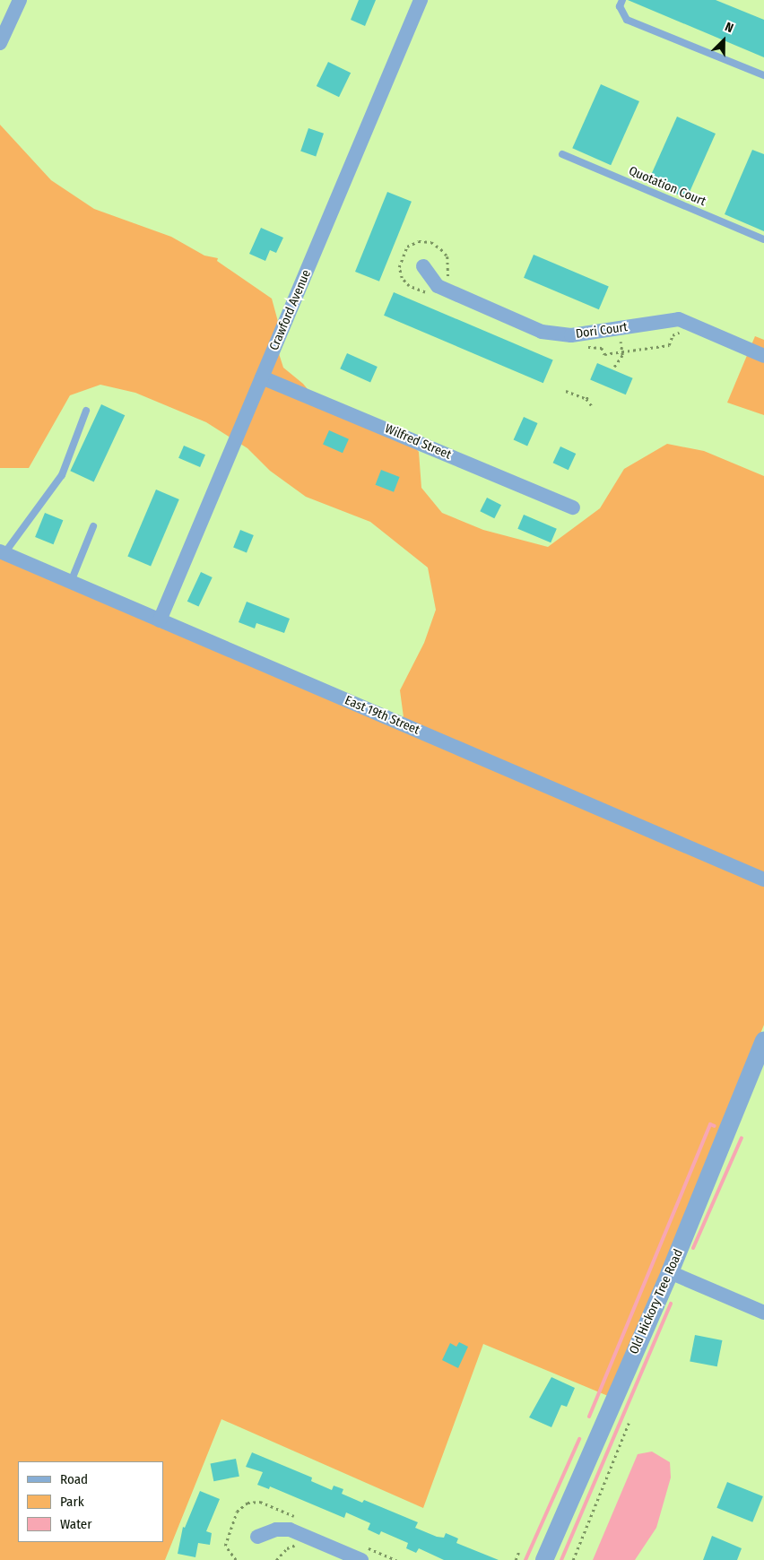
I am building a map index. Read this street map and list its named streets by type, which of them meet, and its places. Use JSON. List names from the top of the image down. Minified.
{"streets":{"street":["Crawford Avenue","Dori Court","Wilfred Street","East 19th Street","Old Hickory Tree Road"],"lane":["Quotation Court"]},"crossings":[["Crawford Avenue","Wilfred Street"],["Crawford Avenue","East 19th Street"]],"legend":["Road","Park","Water"],"north":"top right"}
